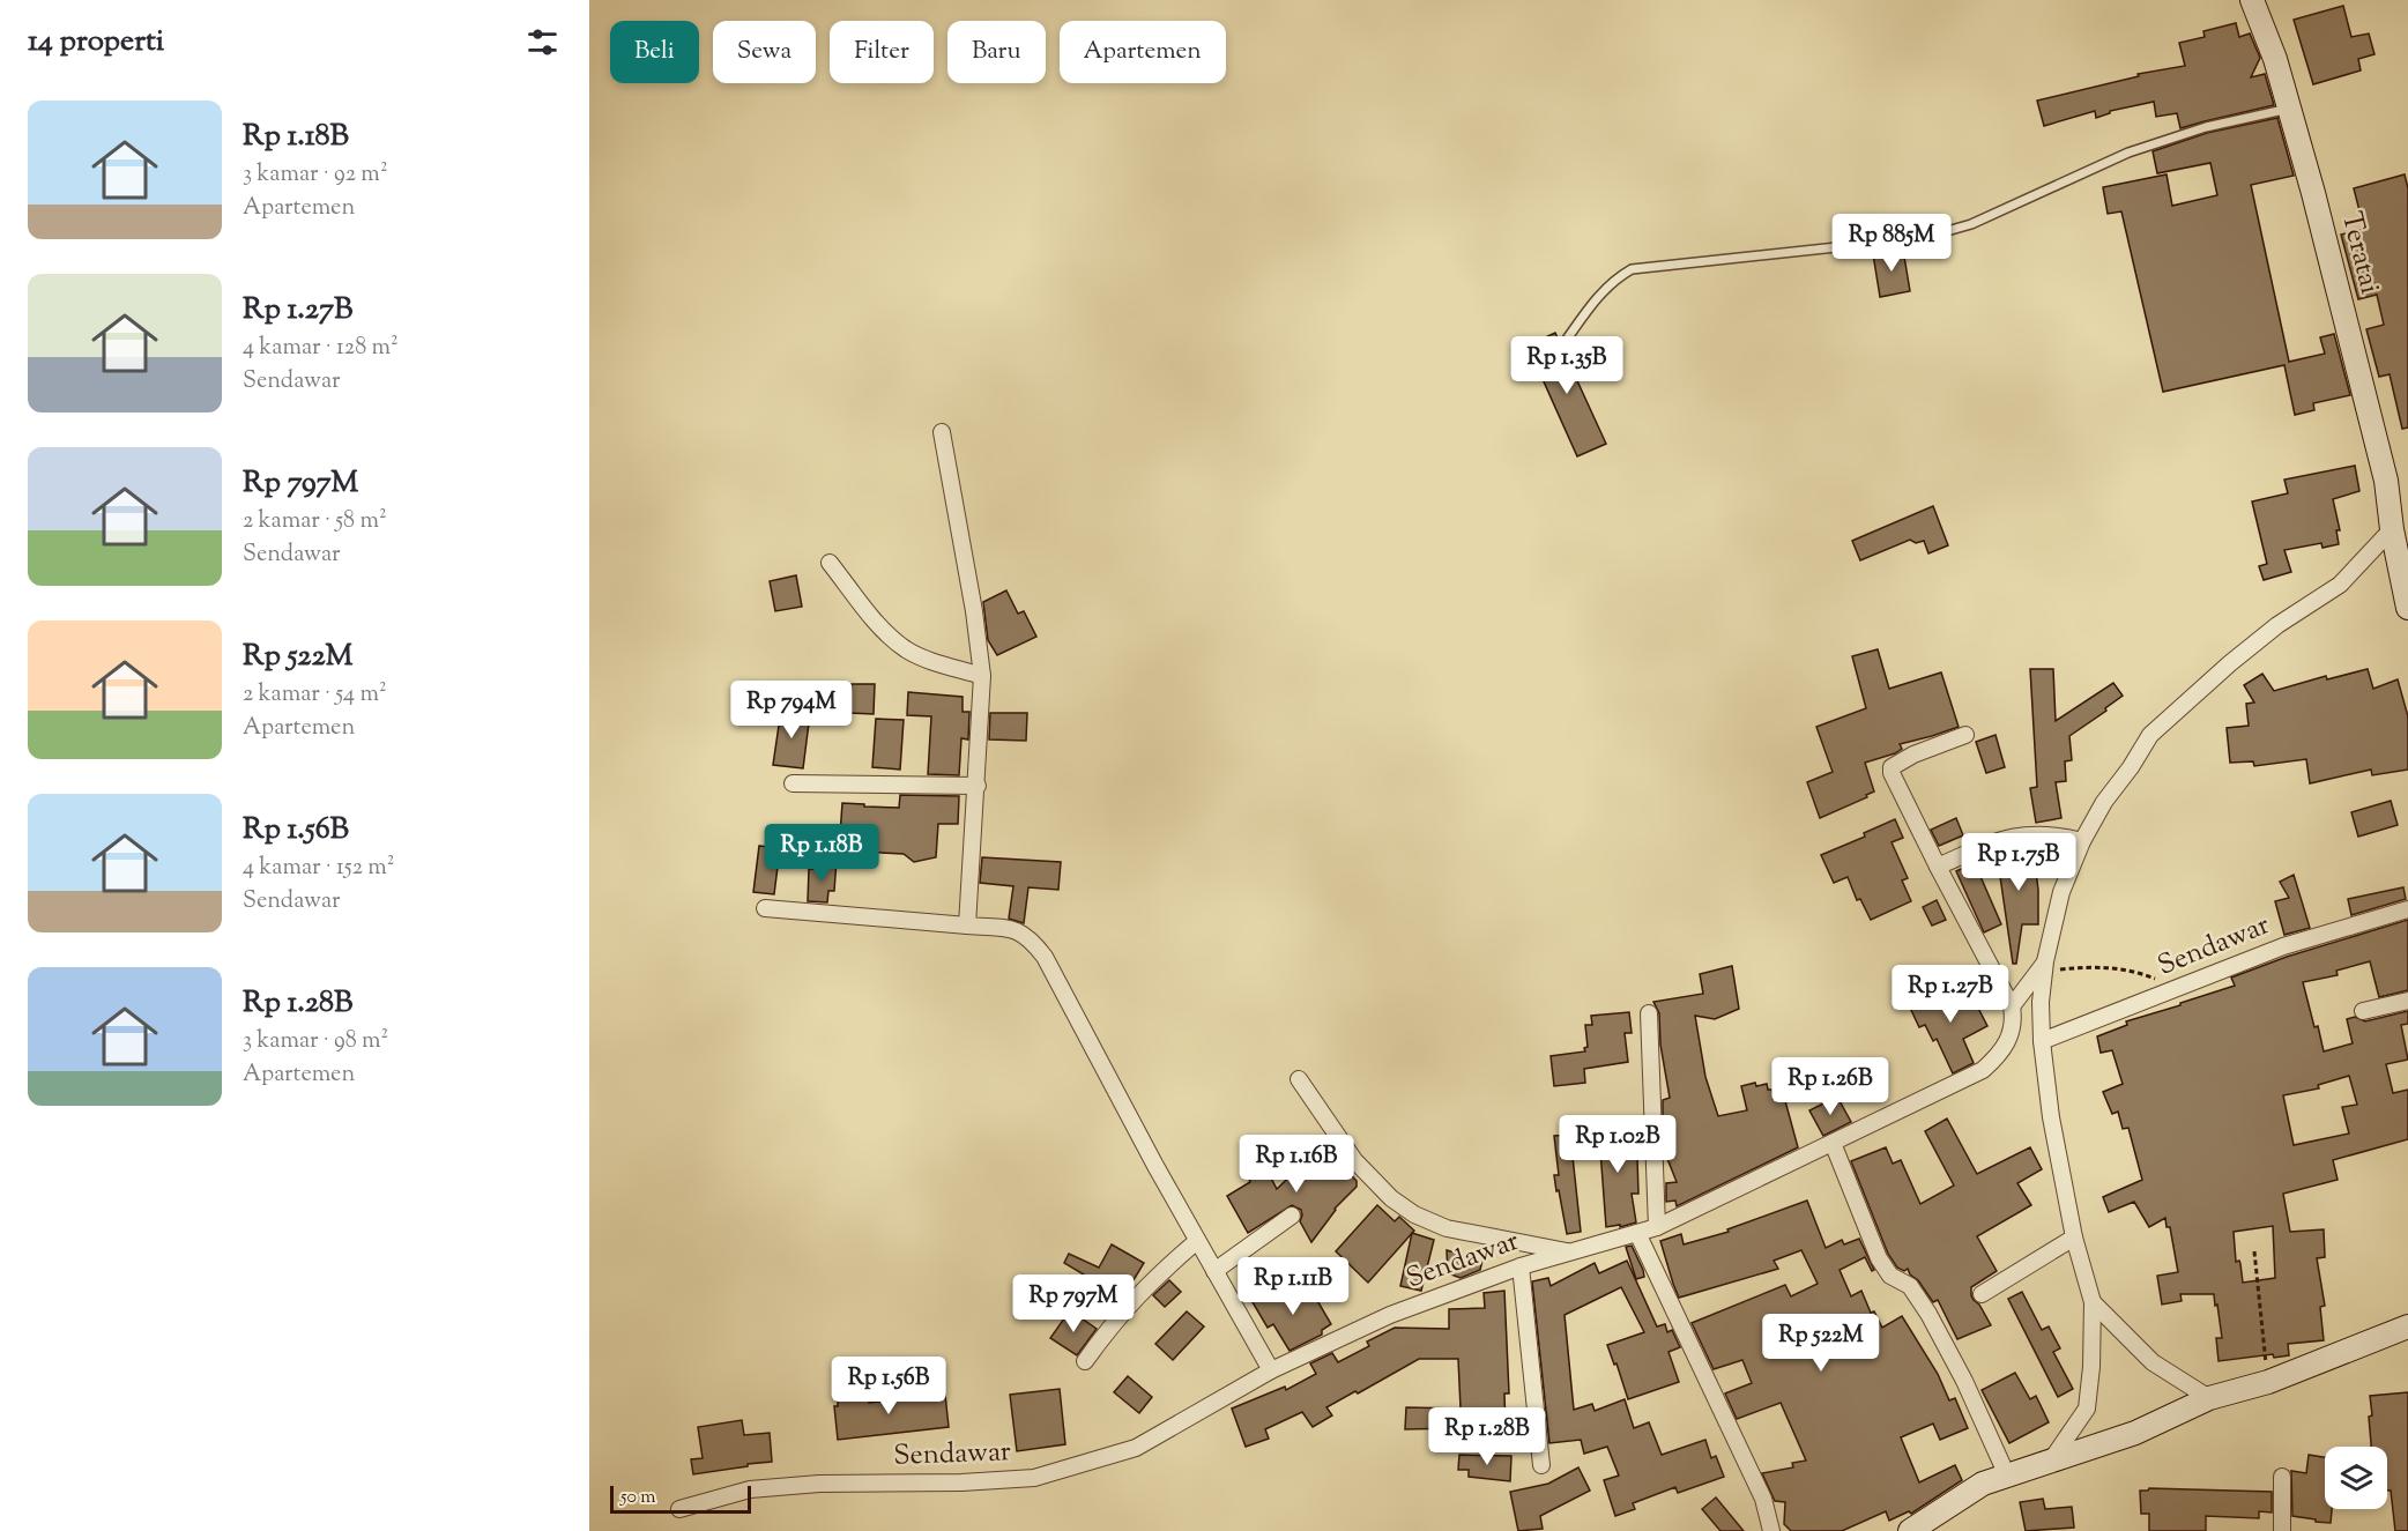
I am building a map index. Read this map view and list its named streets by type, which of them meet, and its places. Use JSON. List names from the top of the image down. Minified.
{"streets":{"main road":["Teratai"],"street":["Sendawar"]},"scale_bar":"50 m","page":{"heading":"14 properti","chip":["Beli","Sewa","Filter","Baru","Apartemen"],"list":[{"name":"Rp 1.18B","note":"3 kamar · 92 m² · Apartemen"},{"name":"Rp 1.27B","note":"4 kamar · 128 m² · Sendawar"},{"name":"Rp 797M","note":"2 kamar · 58 m² · Sendawar"},{"name":"Rp 522M","note":"2 kamar · 54 m² · Apartemen"},{"name":"Rp 1.56B","note":"4 kamar · 152 m² · Sendawar"},{"name":"Rp 1.28B","note":"3 kamar · 98 m² · Apartemen"}],"price":["Rp 885M","Rp 1.35B","Rp 794M","Rp 1.18B","Rp 1.75B","Rp 1.27B","Rp 1.26B","Rp 1.02B","Rp 1.16B","Rp 1.11B","Rp 797M","Rp 522M","Rp 1.56B","Rp 1.28B"],"scale":"50 m"}}
